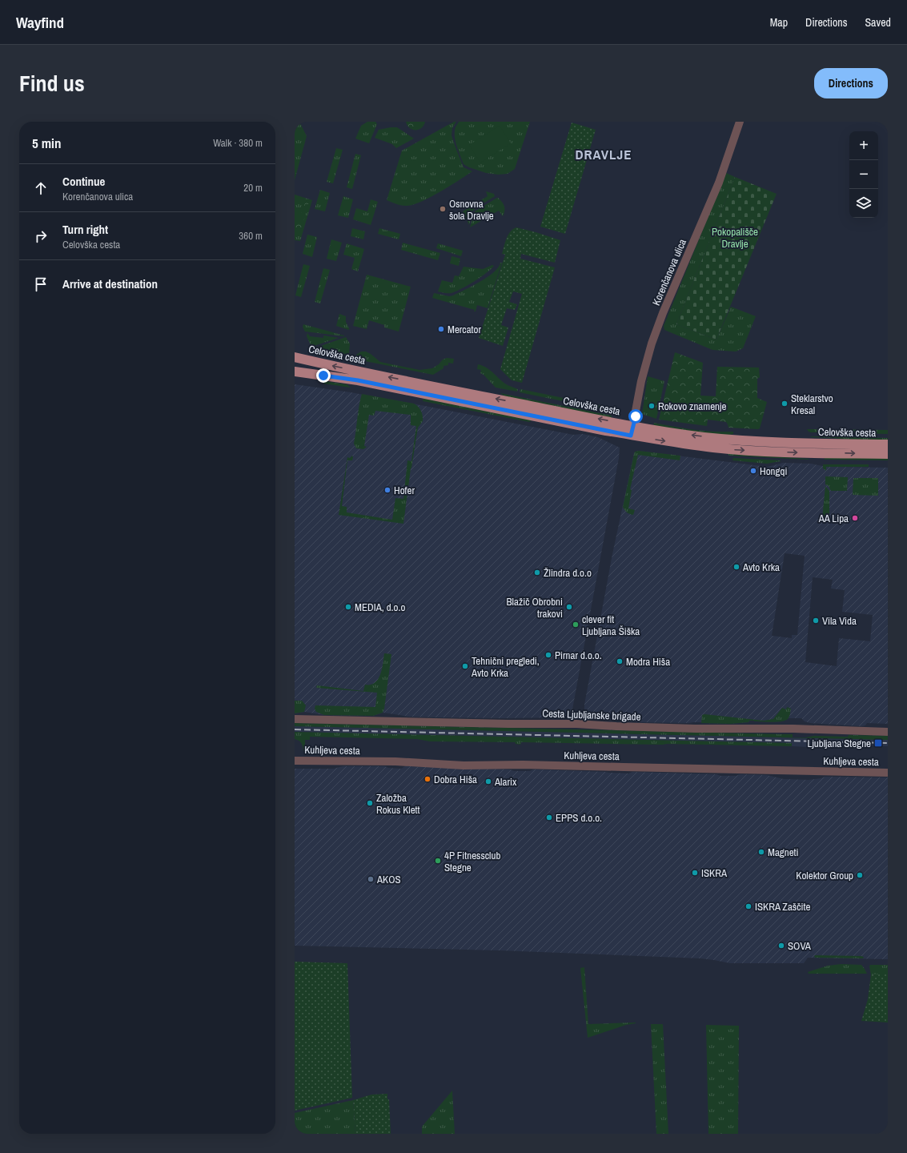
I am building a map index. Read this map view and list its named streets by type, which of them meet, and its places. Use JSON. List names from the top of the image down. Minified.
{"streets":{"main road":["Celovška cesta"],"street":["Korenčanova ulica","Cesta Ljubljanske brigade","Kuhljeva cesta"]},"crossings":[["Korenčanova ulica","Celovška cesta"]],"districts":["DRAVLJE"],"parks":["Pokopališče Dravlje"],"places":{"other":["Osnovna šola Dravlje","Mercator","Steklarstvo Kresal","Rokovo znamenje","Hongqi","Hofer","AA Lipa","Avto Krka","Žlindra d.o.o","MEDIA, d.o.o","Blažič Obrobni trakovi","Vila Vida","clever fit Ljubljana Šiška","Pirnar d.o.o.","Modra Hiša","Tehnični pregledi, Avto Krka","Dobra Hiša","Alarix","Založba Rokus Klett","EPPS d.o.o.","Magneti","4P Fitnessclub Stegne","ISKRA","Kolektor Group","AKOS","ISKRA Zaščite","SOVA"],"transit":["Ljubljana Stegne"]},"page":{"header":"Wayfind","nav":["Map","Directions","Saved"],"title":"Find us","buttons":"Directions","heading":["5 min","Walk · 380 m"],"map_buttons":["+","−"],"list":[["Continue","Korenčanova ulica","20 m"],["Turn right","Celovška cesta","360 m"],"Arrive at destination"]}}
